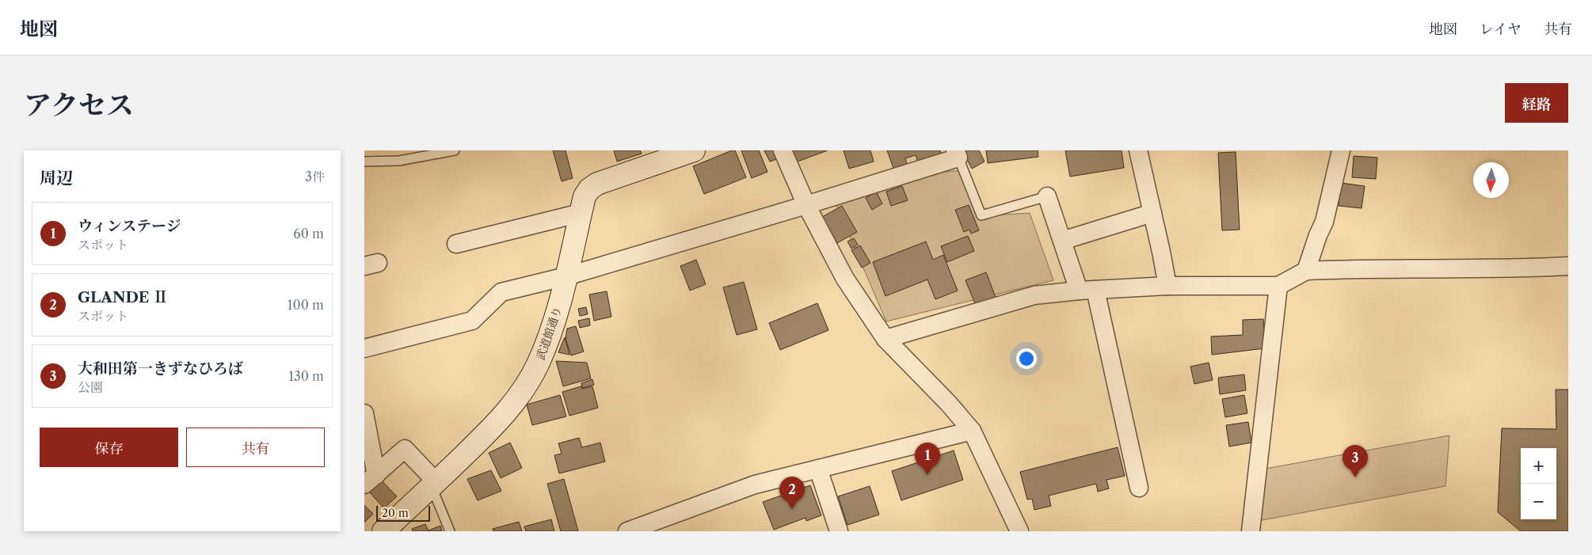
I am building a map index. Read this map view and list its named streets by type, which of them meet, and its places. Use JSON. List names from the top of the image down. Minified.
{"streets":{"street":["武道館通り"]},"scale_bar":"20 m","north":"bottom","page":{"header":"地図","nav":["地図","レイヤ","共有"],"title":"アクセス","buttons":["経路",["保存","共有"]],"heading":["周辺","3件"],"list":[{"mark":"1","name":"ウィンステージ","note":"スポット","value":"60 m"},{"mark":"2","name":"GLANDE Ⅱ","note":"スポット","value":"100 m"},{"mark":"3","name":"大和田第一きずなひろば","note":"公園","value":"130 m"}],"pins":["1","3","2"],"map_buttons":["+","−"],"scale":"20 m"}}
